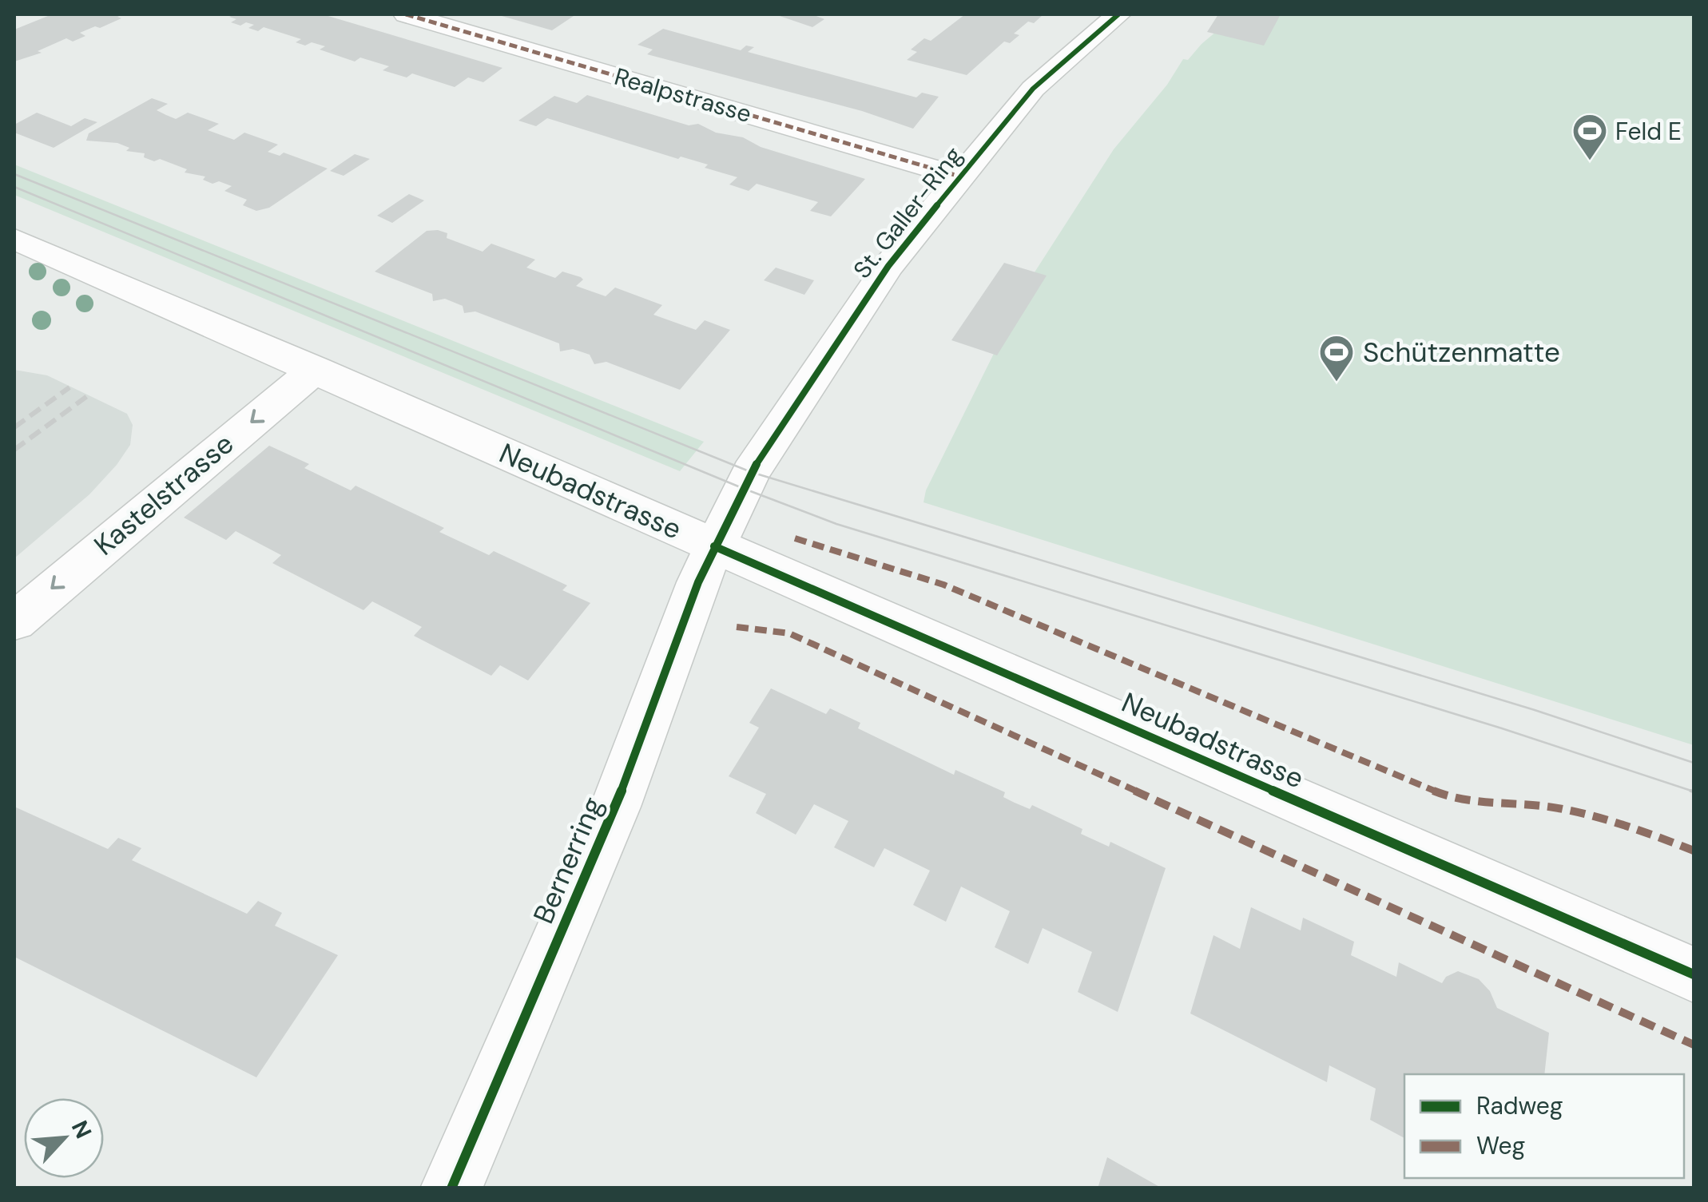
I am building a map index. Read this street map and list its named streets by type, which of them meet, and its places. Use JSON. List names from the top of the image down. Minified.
{"streets":{"street":["Realpstrasse","St. Galler-Ring","Neubadstrasse","Kastelstrasse","Bernerring"]},"crossings":[["Realpstrasse","St. Galler-Ring"],["St. Galler-Ring","Neubadstrasse"],["St. Galler-Ring","Bernerring"],["Neubadstrasse","Kastelstrasse"],["Neubadstrasse","Bernerring"]],"one_way":["Kastelstrasse"],"places":{"sports":["Feld E","Schützenmatte"]},"legend":["Radweg","Weg"],"north":"top right"}
